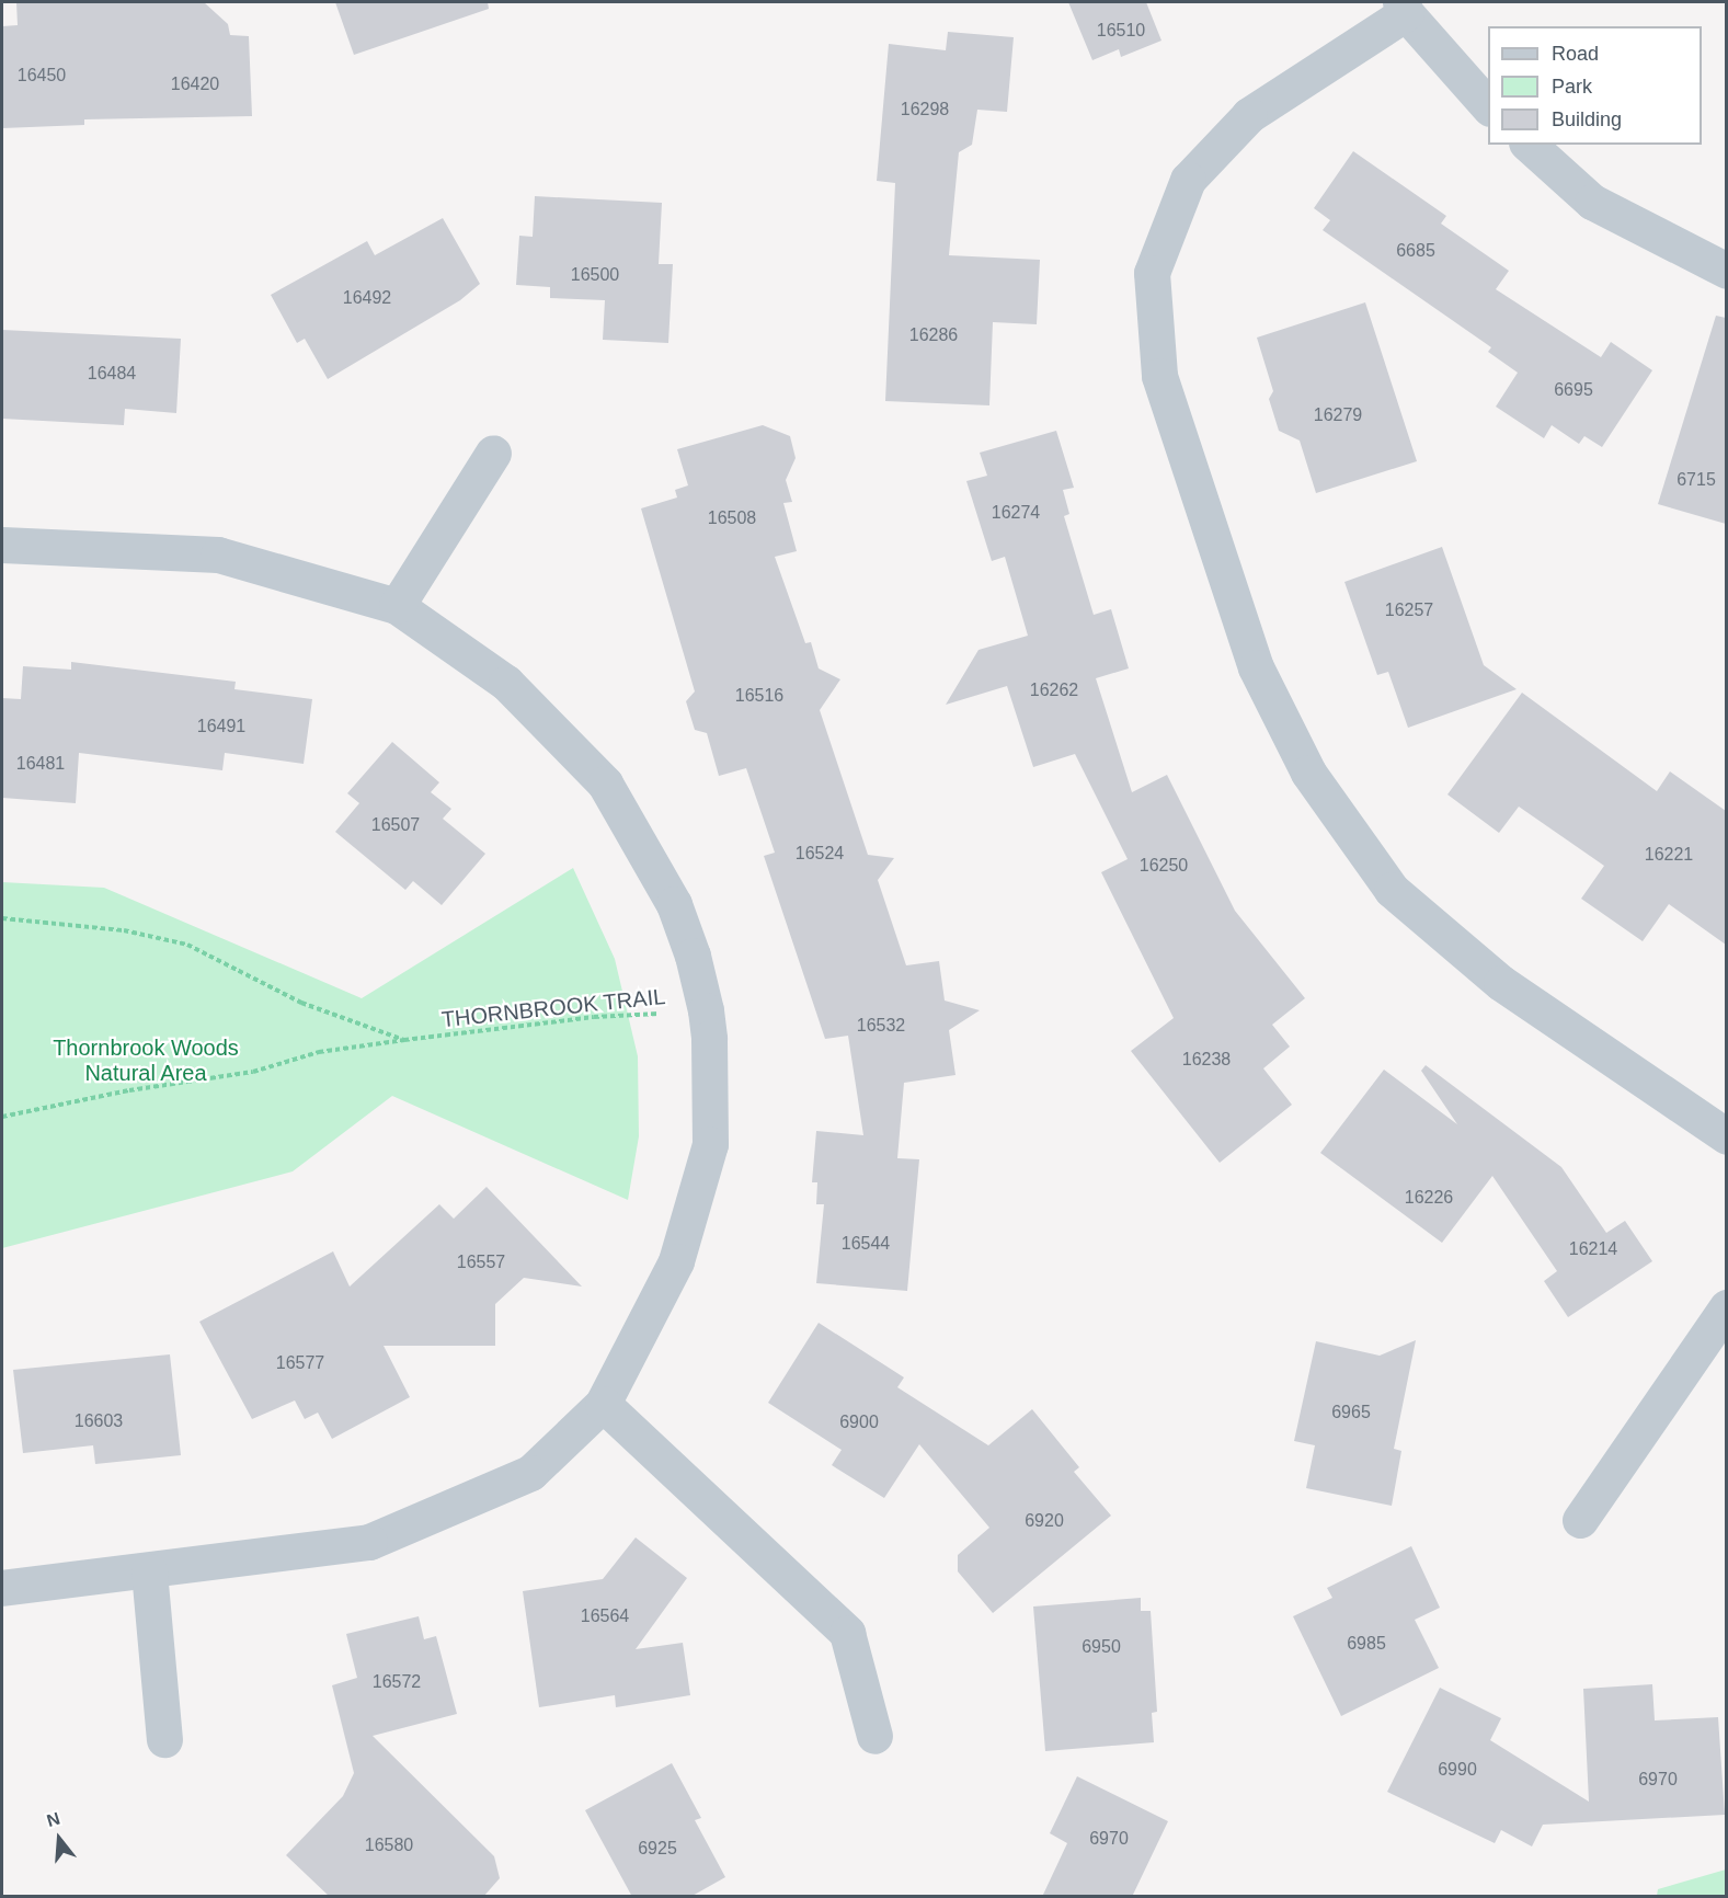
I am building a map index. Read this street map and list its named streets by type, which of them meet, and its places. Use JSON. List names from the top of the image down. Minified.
{"streets":{"path":["THORNBROOK TRAIL"]},"parks":["Thornbrook Woods Natural Area"],"house_numbers":["16510","16450","16420","16298","6685","16500","16492","16286","16484","6695","16279","6715","16274","16508","16257","16262","16516","16491","16481","16507","16524","16221","16250","16532","16238","16226","16544","16214","16557","16577","6965","16603","6900","6920","16564","6985","6950","16572","6990","6970","6970","16580","6925"],"legend":["Road","Park","Building"],"north":"top"}
